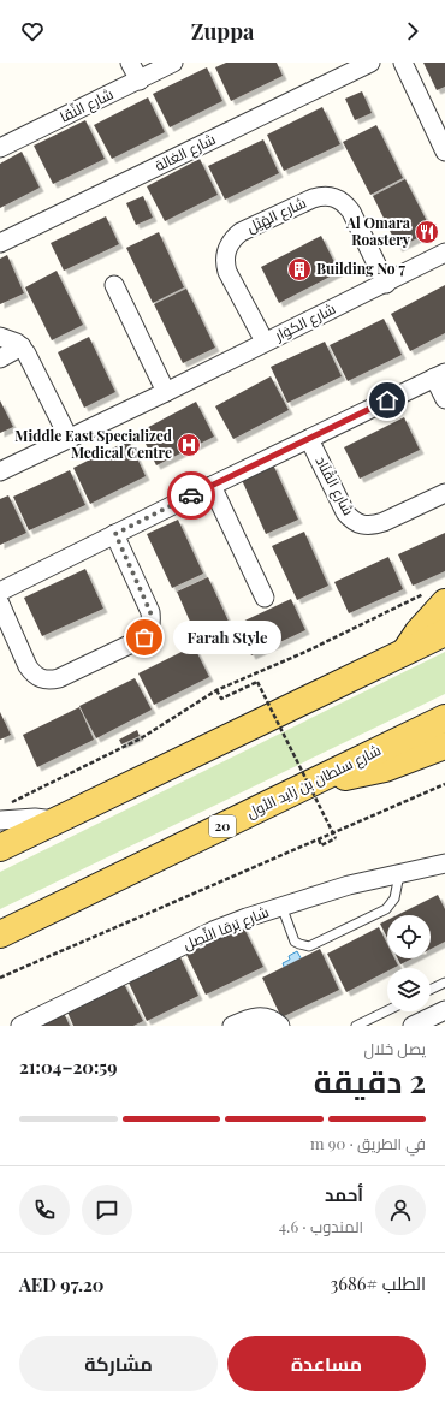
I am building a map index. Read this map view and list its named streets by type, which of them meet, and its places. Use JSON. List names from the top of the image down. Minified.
{"streets":{"main road":["شارع سلطان بن زايد الأول","20"],"street":["شارع النِّقا","شارع الغالة","شارع الهَيْل","شارع الكوَار","شارع القْنَاد","شارع بَرقا النِّصِل"]},"crossings":[["شارع الهَيْل","شارع الكوَار"]],"places":{"restaurant":["Al Omara Roastery"],"building":["Building No 7"],"hospital":["Middle East Specialized Medical Centre"],"other":["Farah Style"]},"page":{"header":"Zuppa","bubble":"Farah Style","heading":["2 دقيقة","يصل خلال","20:59–21:04"],"panel":["أحمد","المندوب · 4.6","الطلب #3686","AED 97.20"],"bar":"في الطريق · 90 m","buttons":["مساعدة","مشاركة"]}}
